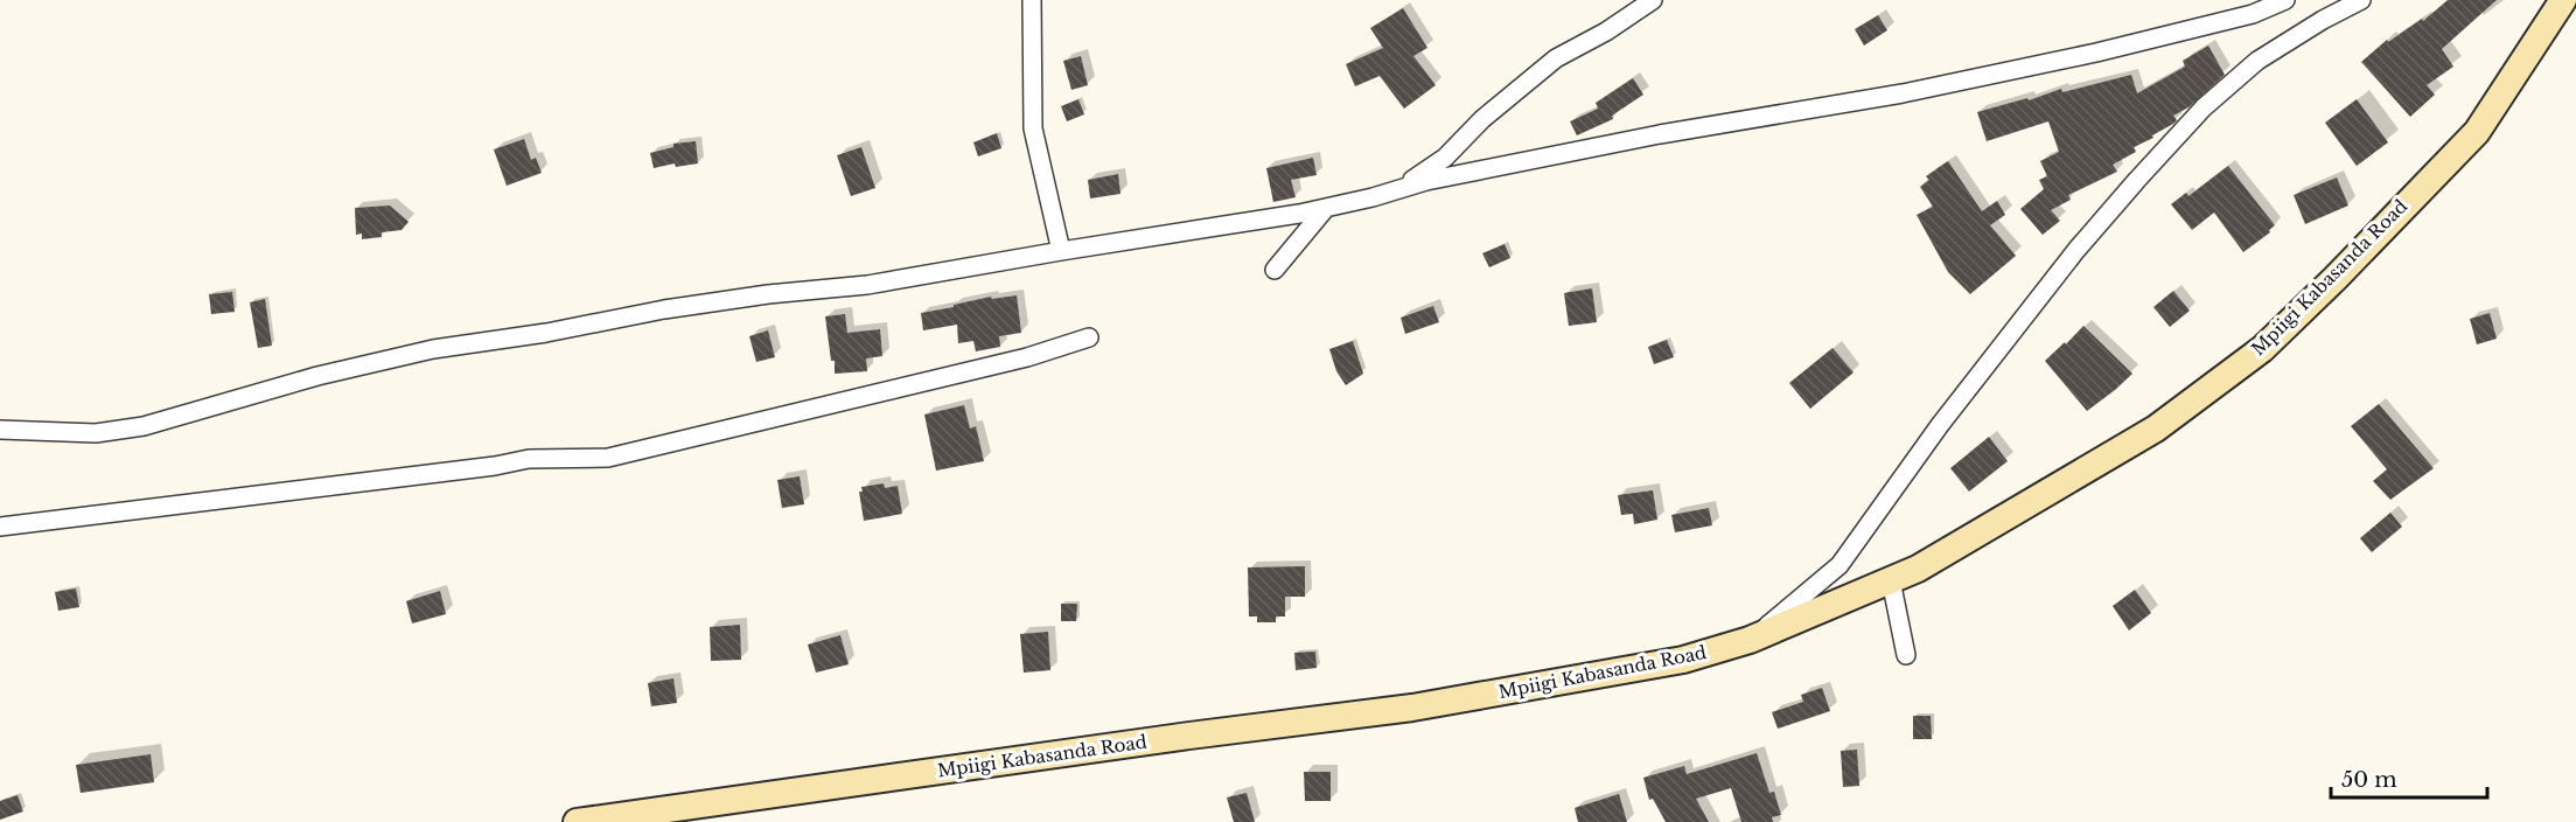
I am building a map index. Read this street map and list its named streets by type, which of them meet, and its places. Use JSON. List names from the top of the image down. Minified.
{"streets":{"main road":["Mpiigi Kabasanda Road"]},"scale_bar":"50 m"}
